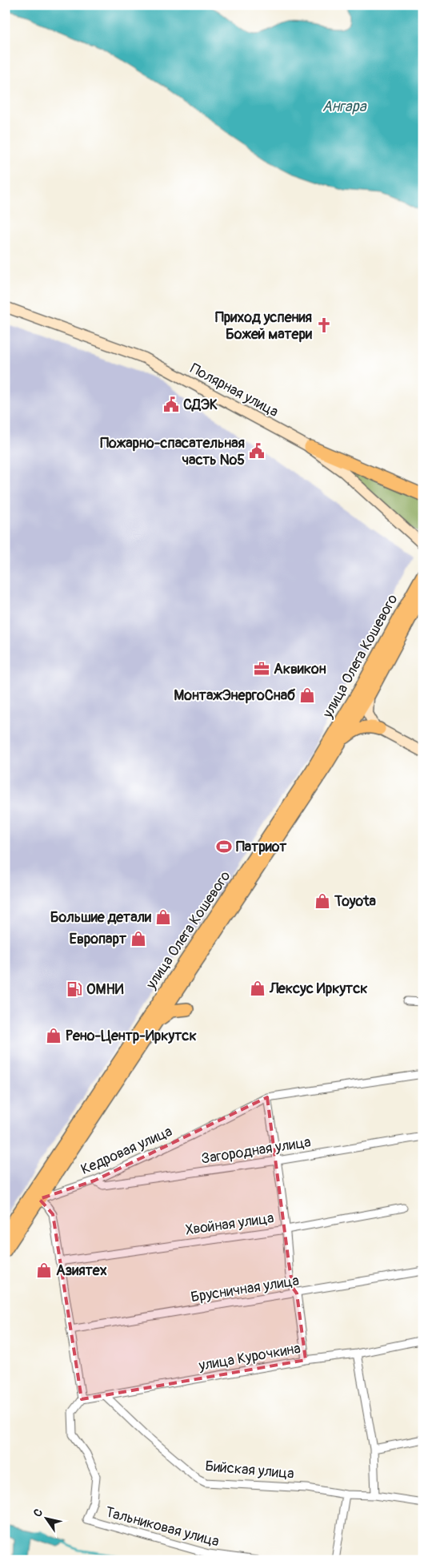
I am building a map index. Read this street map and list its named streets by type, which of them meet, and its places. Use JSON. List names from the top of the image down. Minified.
{"streets":{"main road":["Полярная улица","улица Олега Кошевого"],"street":["Кедровая улица","Загородная улица","Хвойная улица","Брусничная улица","улица Курочкина","Бийская улица","Тальниковая улица"]},"crossings":[["улица Олега Кошевого","Кедровая улица"],["Кедровая улица","Загородная улица"],["улица Курочкина","Бийская улица"],["улица Курочкина","Тальниковая улица"]],"water":["Ангара"],"places":{"church":["Приход успения Божей матери"],"public building":["СДЭК","Пожарно-спасательная часть №5"],"office":["Аквикон"],"shop":["МонтажЭнергоСнаб","Toyota","Большие детали","Европарт","Лексус Иркутск","Рено-Центр-Иркутск","Азиятех"],"sports":["Патриот"],"fuel station":["ОМНИ"]},"north":"top left"}
